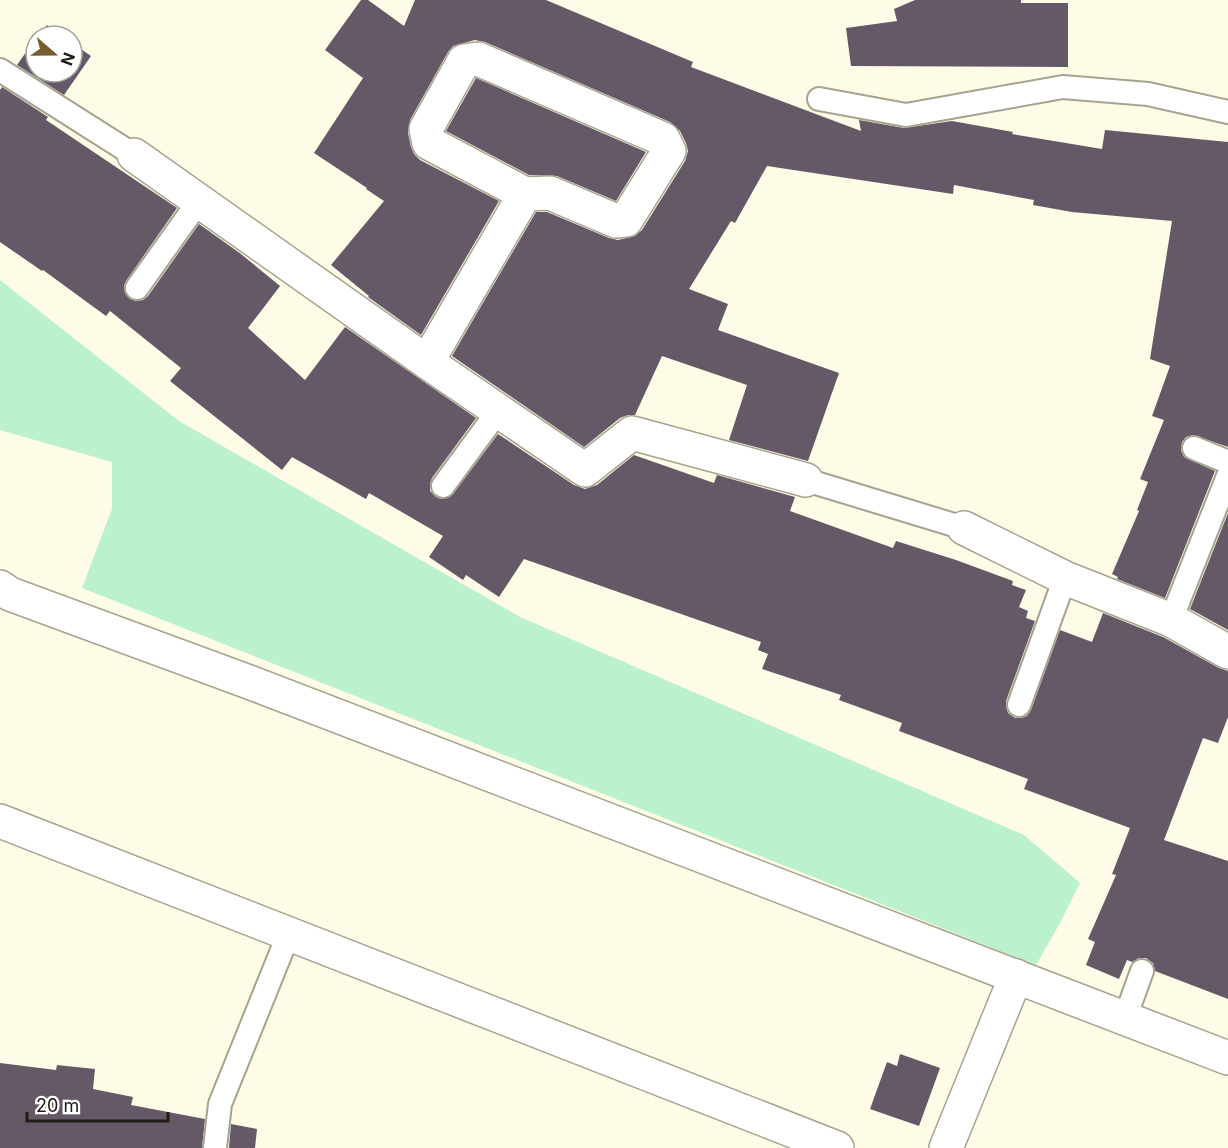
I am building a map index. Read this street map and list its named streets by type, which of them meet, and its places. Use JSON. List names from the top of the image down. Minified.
{"scale_bar":"20 m","north":"right"}
